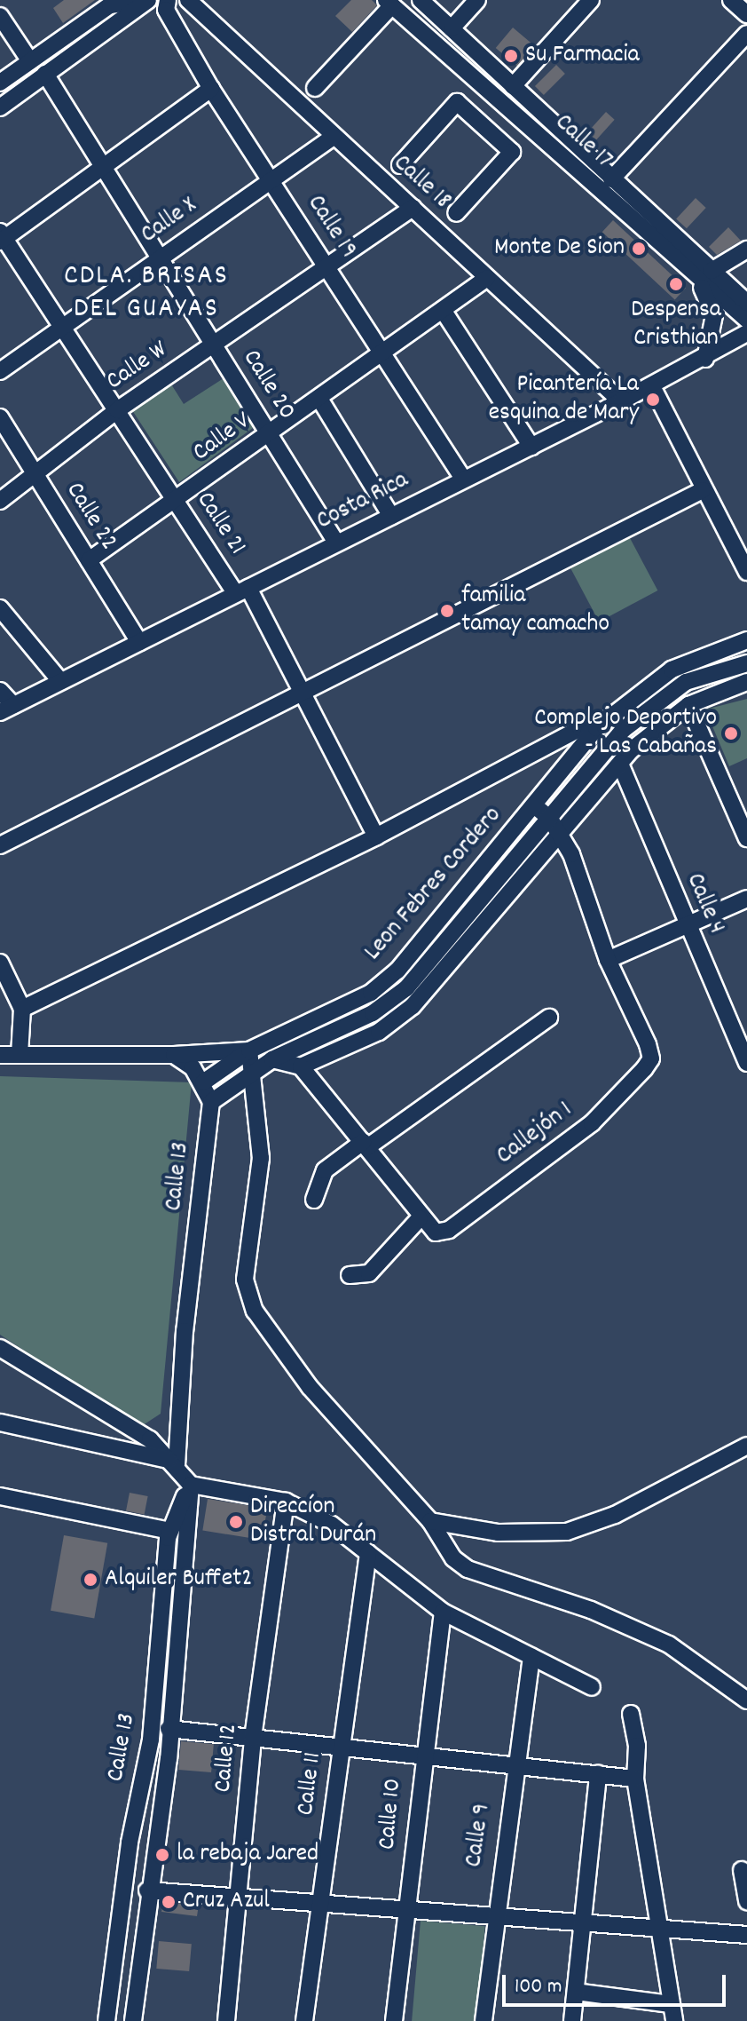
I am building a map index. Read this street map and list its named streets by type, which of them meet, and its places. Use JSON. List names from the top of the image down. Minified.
{"streets":{"street":["Calle 17","Calle 18","Calle X","Calle 19","Calle W","Calle 20","Calle V","Costa Rica","Calle 22","Calle 21","Leon Febres Cordero","Calle 4","Callejón 1","Calle 13","Calle 12","Calle 11","Calle 10","Calle 9"]},"crossings":[["Calle 18","Calle X"],["Calle 18","Calle W"],["Calle 18","Calle V"],["Calle 18","Costa Rica"],["Calle X","Calle 19"],["Calle X","Calle 20"],["Calle X","Calle 21"],["Calle 19","Calle W"],["Calle 19","Calle V"],["Calle 19","Costa Rica"],["Calle W","Calle 20"],["Calle W","Calle 22"],["Calle W","Calle 21"],["Calle 20","Calle V"],["Calle 20","Costa Rica"],["Calle V","Calle 22"],["Calle V","Calle 21"],["Costa Rica","Calle 22"],["Costa Rica","Calle 21"],["Leon Febres Cordero","Calle 13"]],"districts":["CDLA. BRISAS DEL GUAYAS"],"places":["Su Farmacia","Monte De Sion","Despensa Cristhian","Picantería La esquina de Mary","familia tamay camacho","Complejo Deportivo - Las Cabañas","Direccíon Distral Durán","Alquiler Buffet2","la rebaja Jared","Cruz Azul"],"scale_bar":"100 m"}
